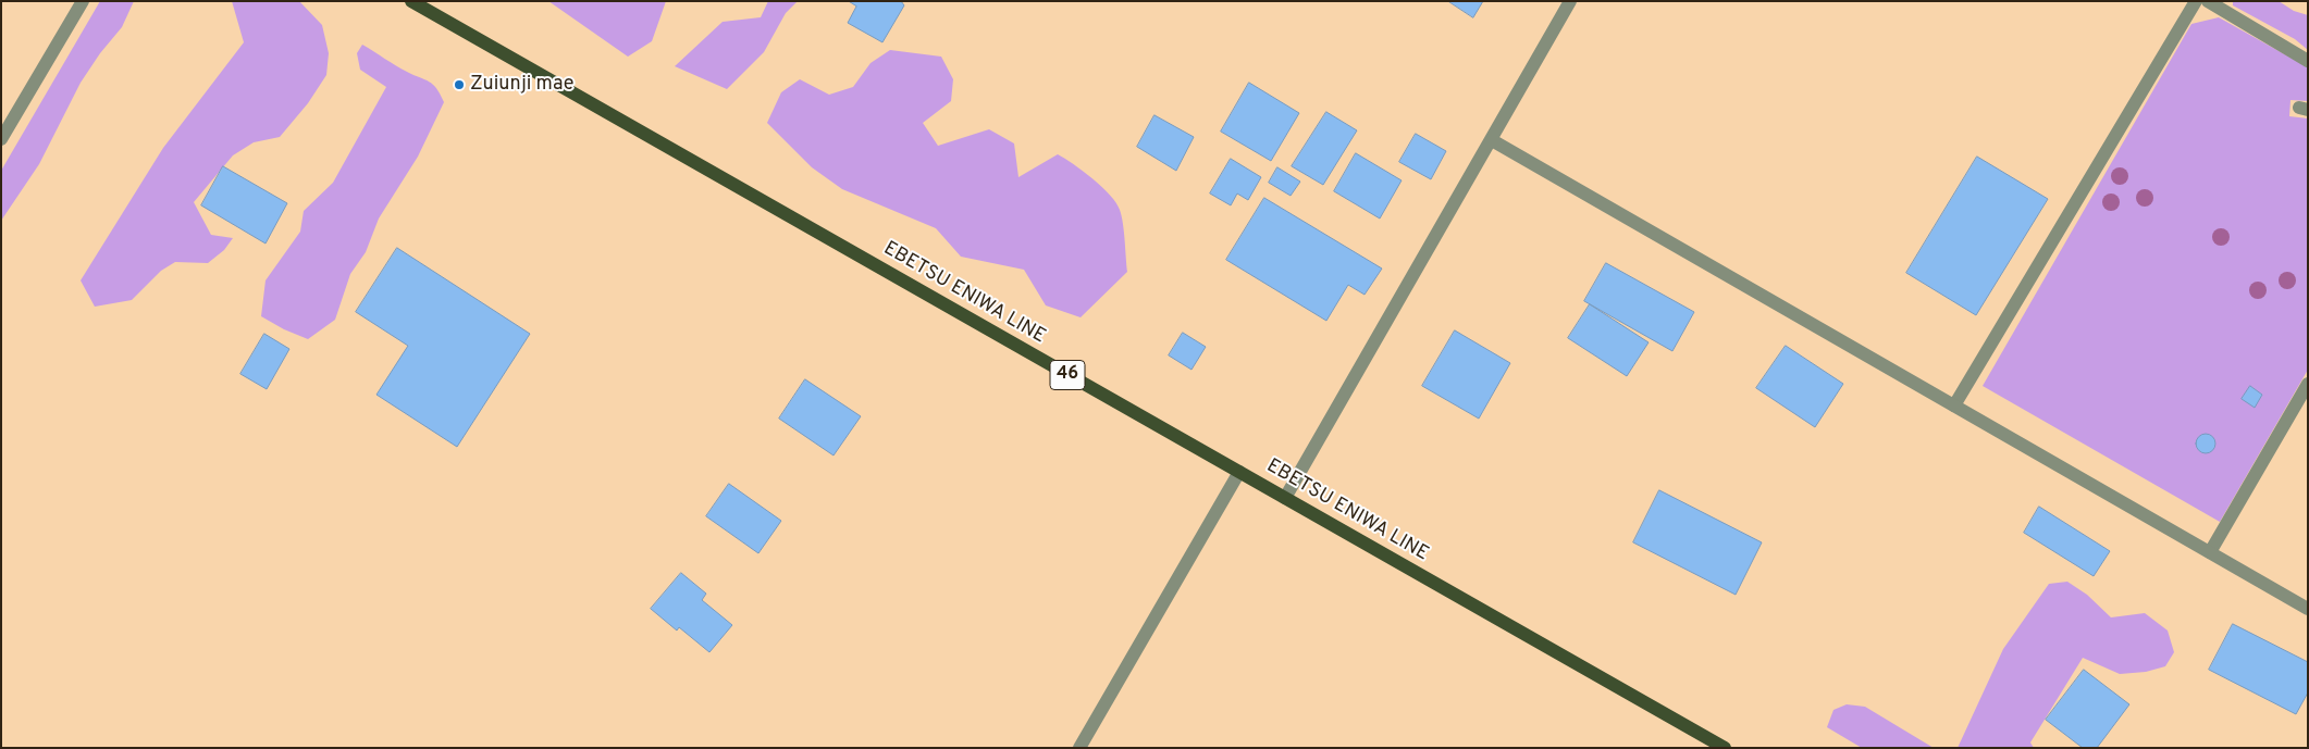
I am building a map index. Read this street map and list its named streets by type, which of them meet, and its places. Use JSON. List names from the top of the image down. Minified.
{"streets":{"main road":["EBETSU ENIWA LINE","46"]},"places":["Zuiunji mae"]}
